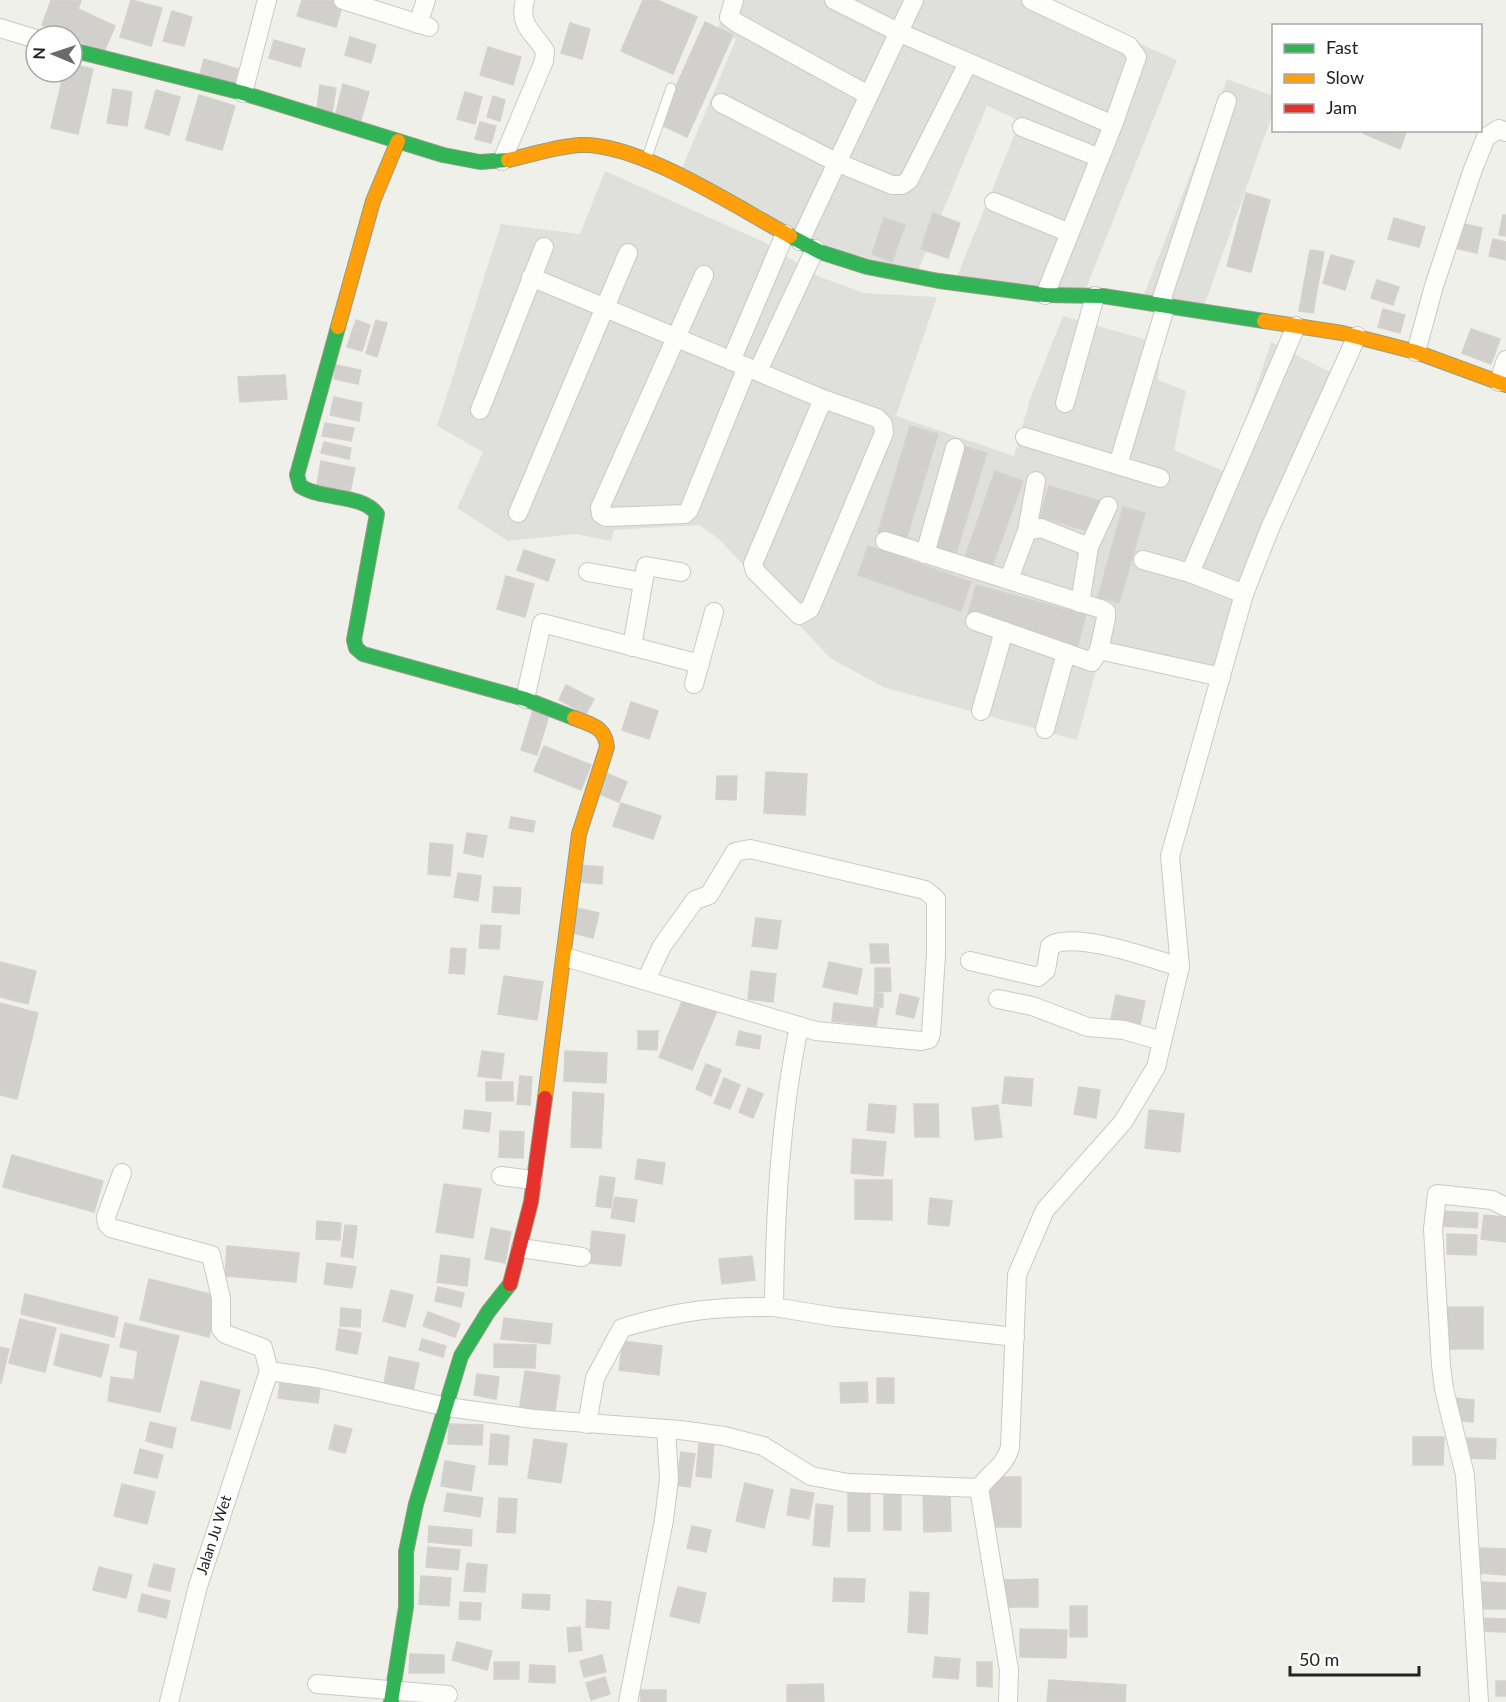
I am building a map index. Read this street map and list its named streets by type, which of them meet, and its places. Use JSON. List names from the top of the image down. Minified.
{"streets":{"street":["Jalan Ju Wet"]},"legend":["Fast","Slow","Jam"],"scale_bar":"50 m","north":"left"}
